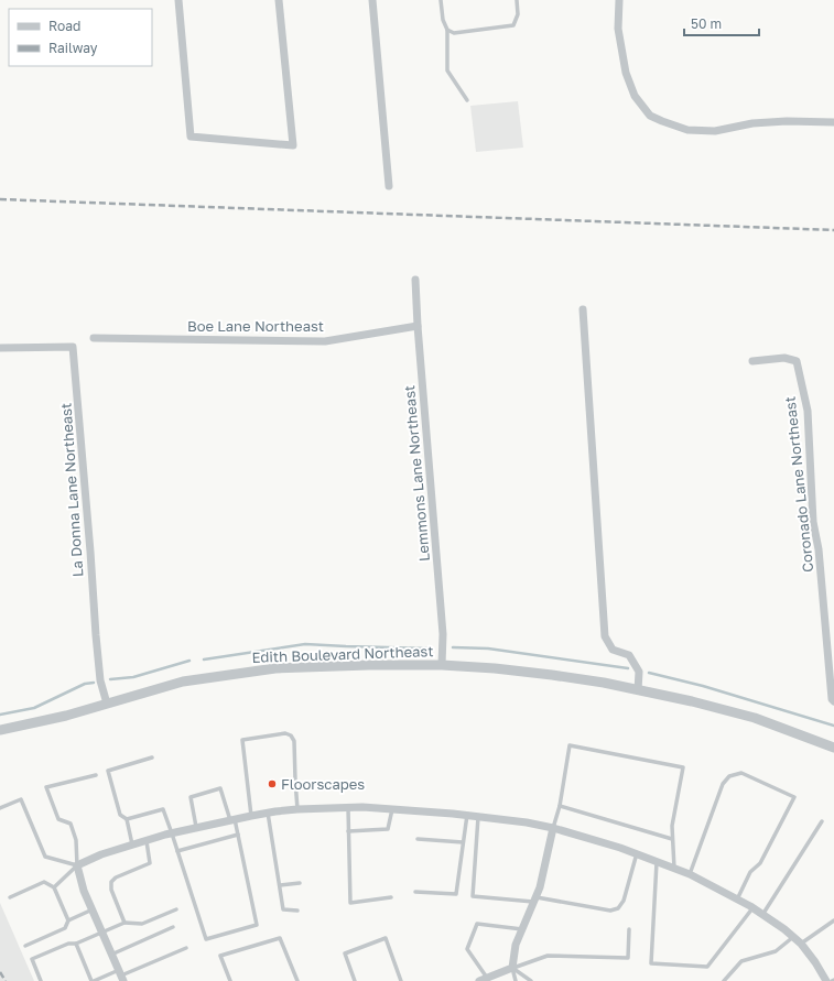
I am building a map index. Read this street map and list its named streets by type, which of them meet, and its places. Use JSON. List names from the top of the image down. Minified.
{"streets":{"street":["Boe Lane Northeast","Lemmons Lane Northeast","Coronado Lane Northeast","La Donna Lane Northeast","Edith Boulevard Northeast"]},"crossings":[["Boe Lane Northeast","Lemmons Lane Northeast"],["Lemmons Lane Northeast","Edith Boulevard Northeast"],["La Donna Lane Northeast","Edith Boulevard Northeast"]],"places":["Floorscapes"],"legend":["Road","Railway"],"scale_bar":"50 m"}
